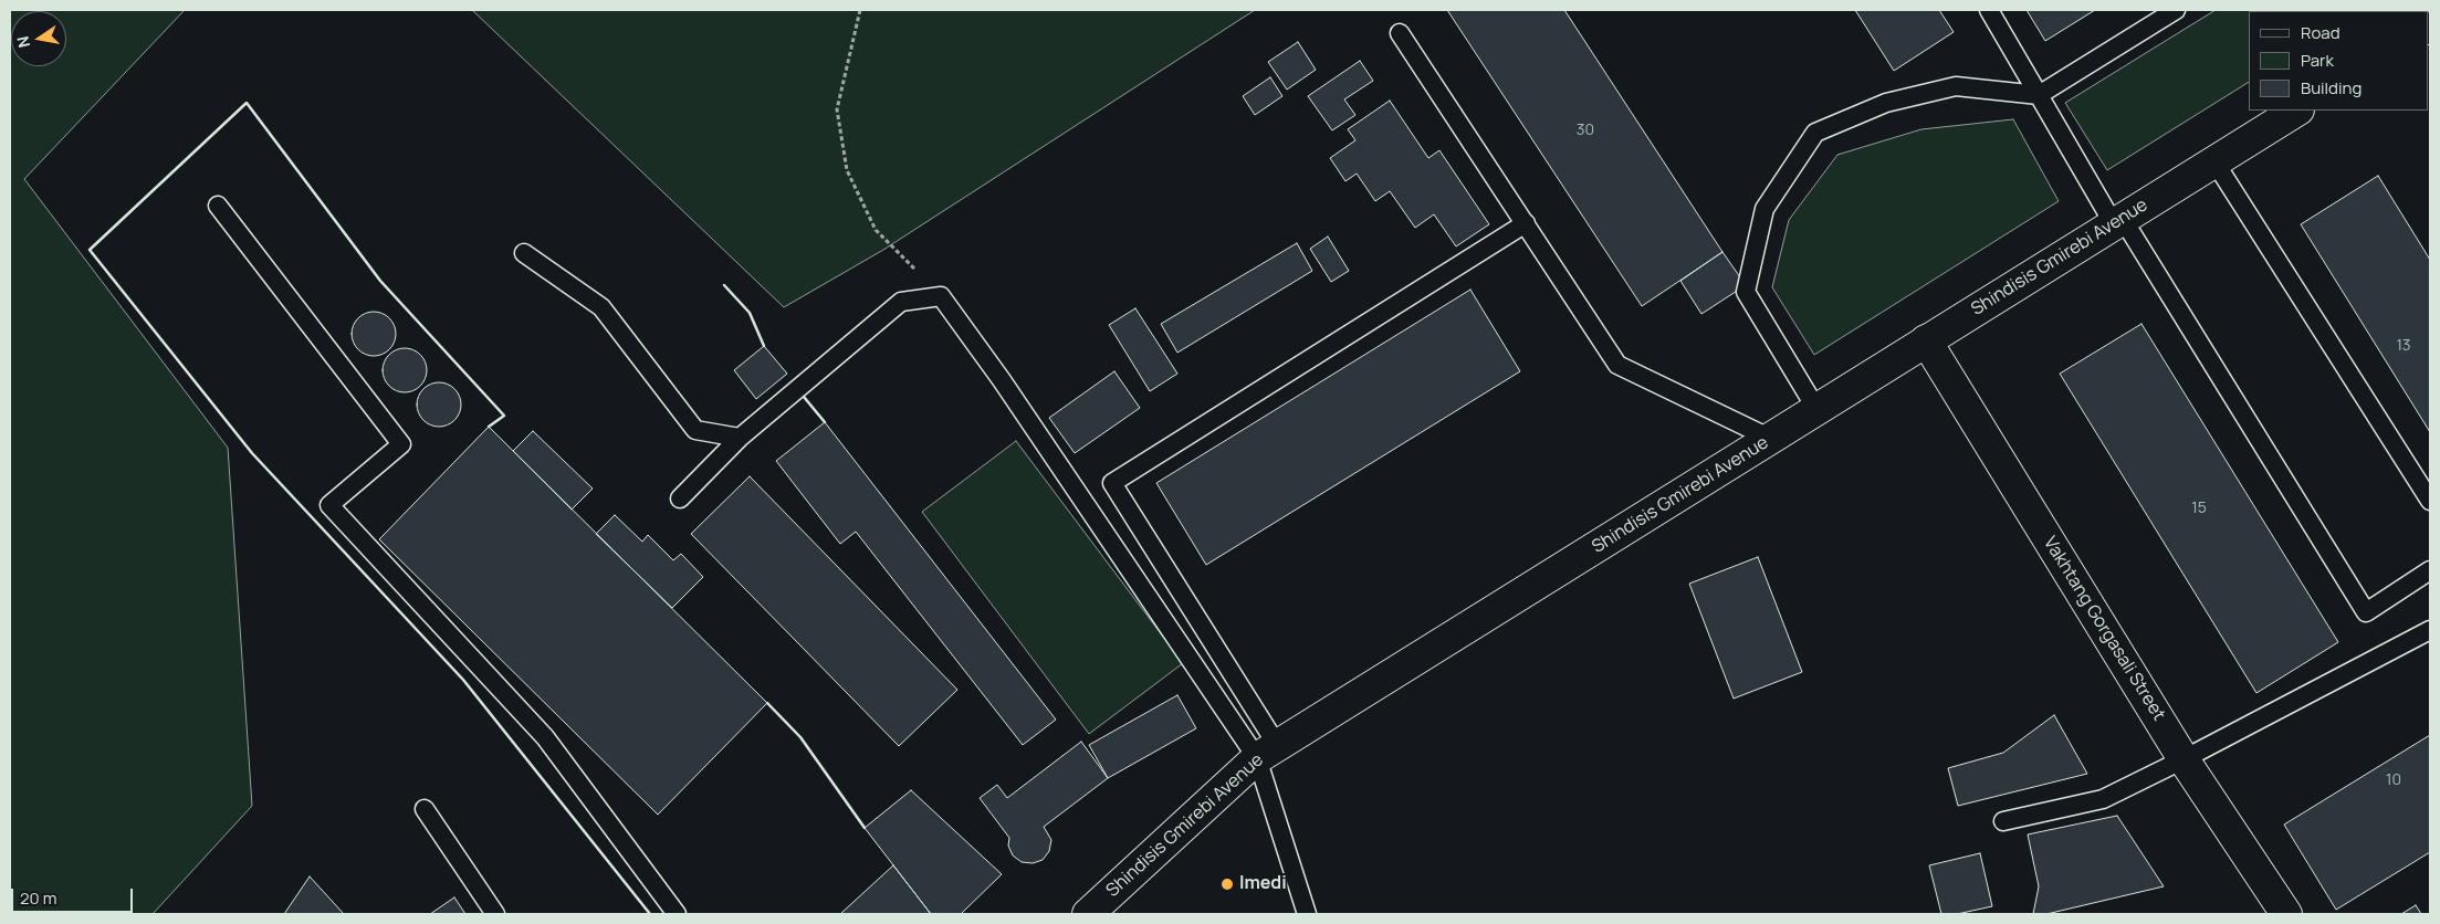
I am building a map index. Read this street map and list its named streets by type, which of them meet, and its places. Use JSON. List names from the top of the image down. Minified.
{"streets":{"main road":["Shindisis Gmirebi Avenue","Vakhtang Gorgasali Street"]},"crossings":[["Shindisis Gmirebi Avenue","Vakhtang Gorgasali Street"]],"places":["Imedi"],"house_numbers":["30","13","15","10"],"legend":["Road","Park","Building"],"scale_bar":"20 m","north":"left"}
